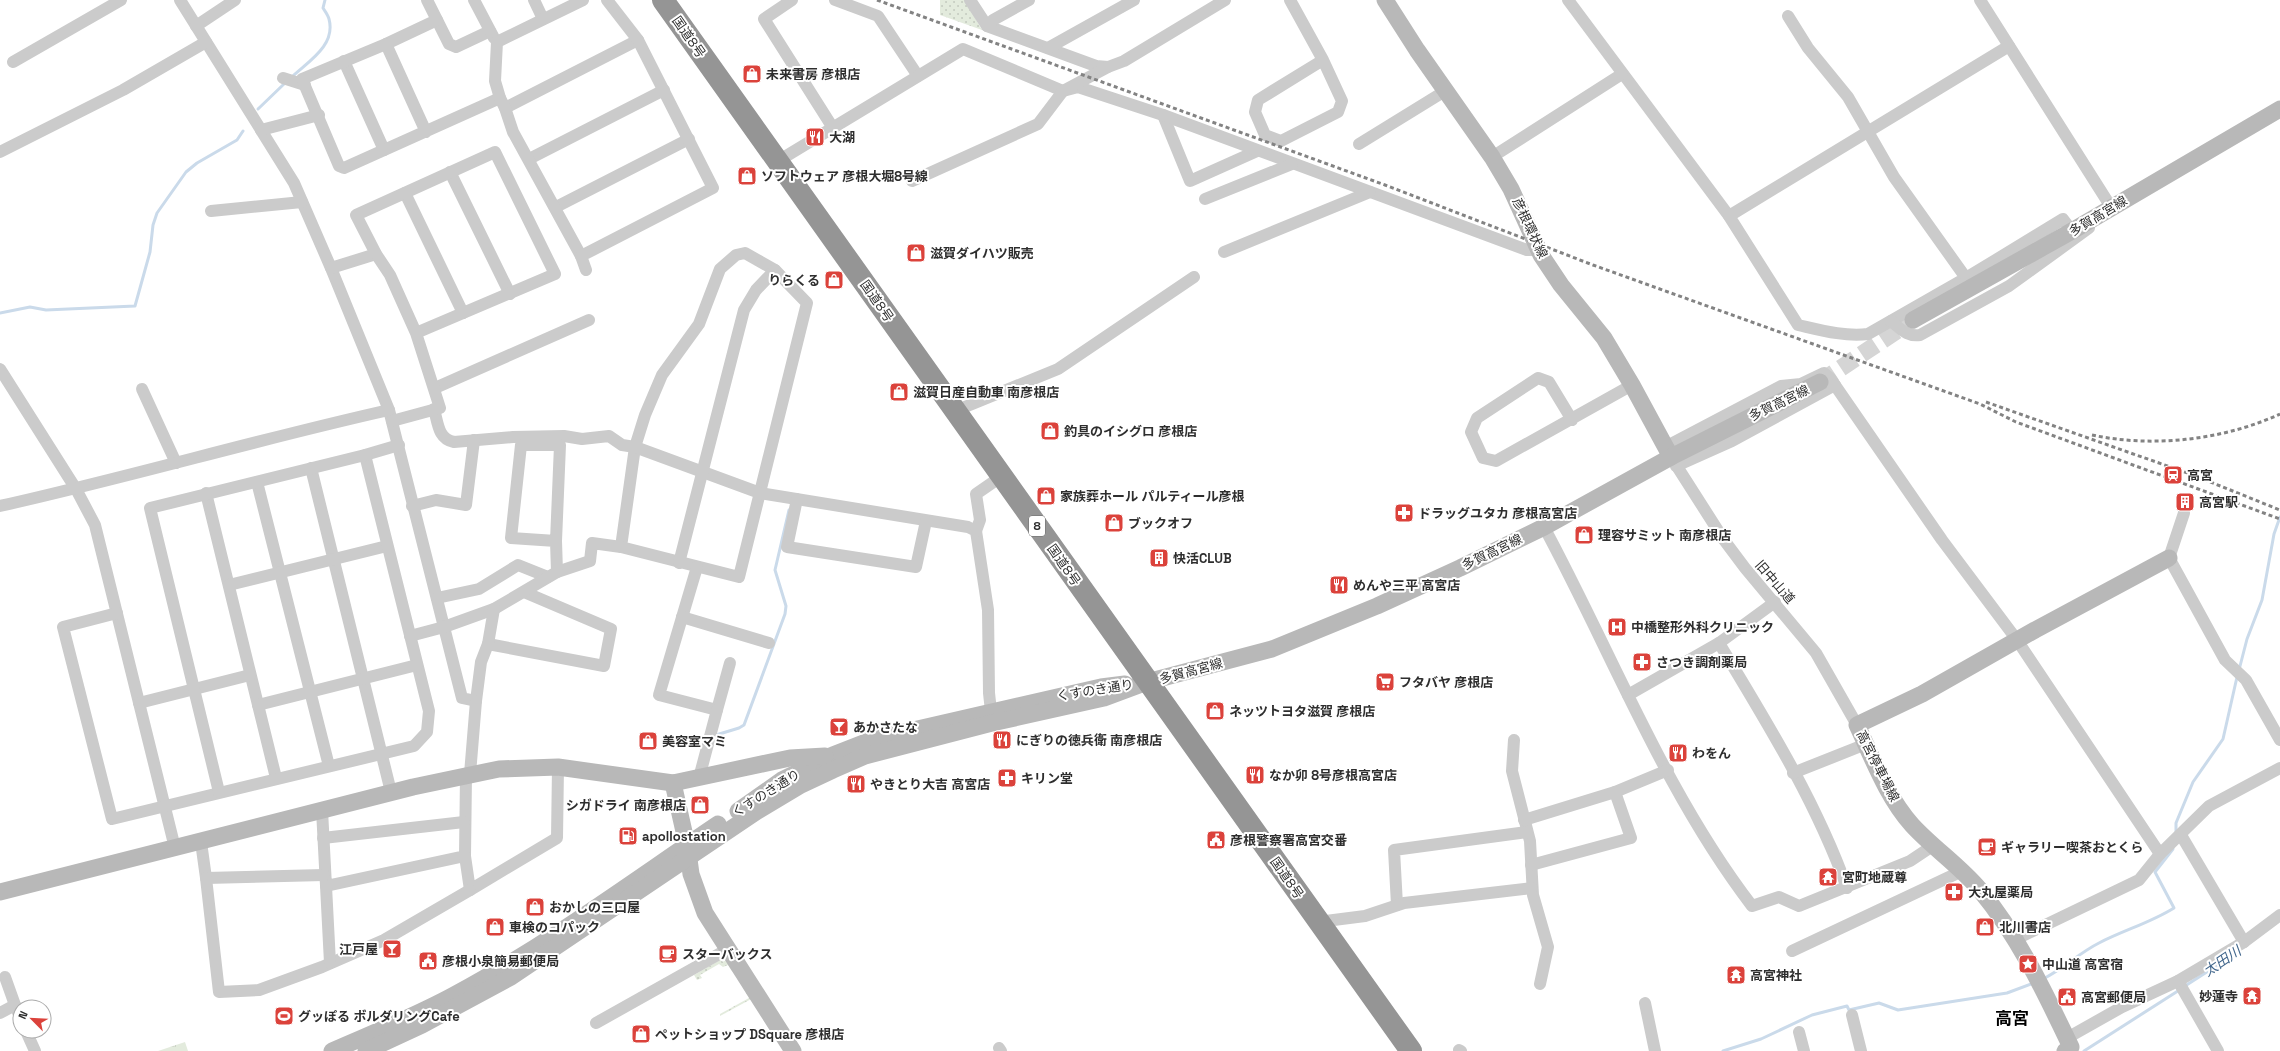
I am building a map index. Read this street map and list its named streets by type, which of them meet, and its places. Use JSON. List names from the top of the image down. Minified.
{"streets":{"highway":["国道8号","8"],"main road":["多賀高宮線","彦根環状線","くすのき通り","高宮停車場線"],"street":["旧中山道"]},"crossings":[["国道8号","多賀高宮線"],["国道8号","くすのき通り"],["多賀高宮線","彦根環状線"],["多賀高宮線","旧中山道"],["多賀高宮線","くすのき通り"],["彦根環状線","旧中山道"],["旧中山道","高宮停車場線"]],"districts":["高宮"],"water":["太田川"],"places":{"shop":["未来書房 彦根店","ソフトウェア 彦根大堀8号線","滋賀ダイハツ販売","りらくる","滋賀日産自動車 南彦根店","釣具のイシグロ 彦根店","家族葬ホール パルティール彦根","ブックオフ","理容サミット 南彦根店","ネッツトヨタ滋賀 彦根店","美容室マミ","シガドライ 南彦根店","おかしの三口屋","車検のコパック","北川書店","ペットショップ DSquare 彦根店"],"restaurant":["大湖","めんや三平 高宮店","にぎりの徳兵衛 南彦根店","わをん","なか卯 8号彦根高宮店","やきとり大吉 高宮店"],"station":["高宮"],"building":["高宮駅","快活CLUB"],"pharmacy":["ドラッグユタカ 彦根高宮店","さつき調剤薬局","キリン堂","大丸屋薬局"],"hospital":["中橋整形外科クリニック"],"supermarket":["フタバヤ 彦根店"],"bar":["あかさたな","江戸屋"],"fuel station":["apollostation"],"public building":["彦根警察署高宮交番","彦根小泉簡易郵便局","高宮郵便局"],"cafe":["ギャラリー喫茶おとくら","スターバックス"],"temple":["宮町地蔵尊","高宮神社","妙蓮寺"],"place":["中山道 高宮宿"],"sports":["グッぽる ボルダリングCafe"]},"north":"top left"}
